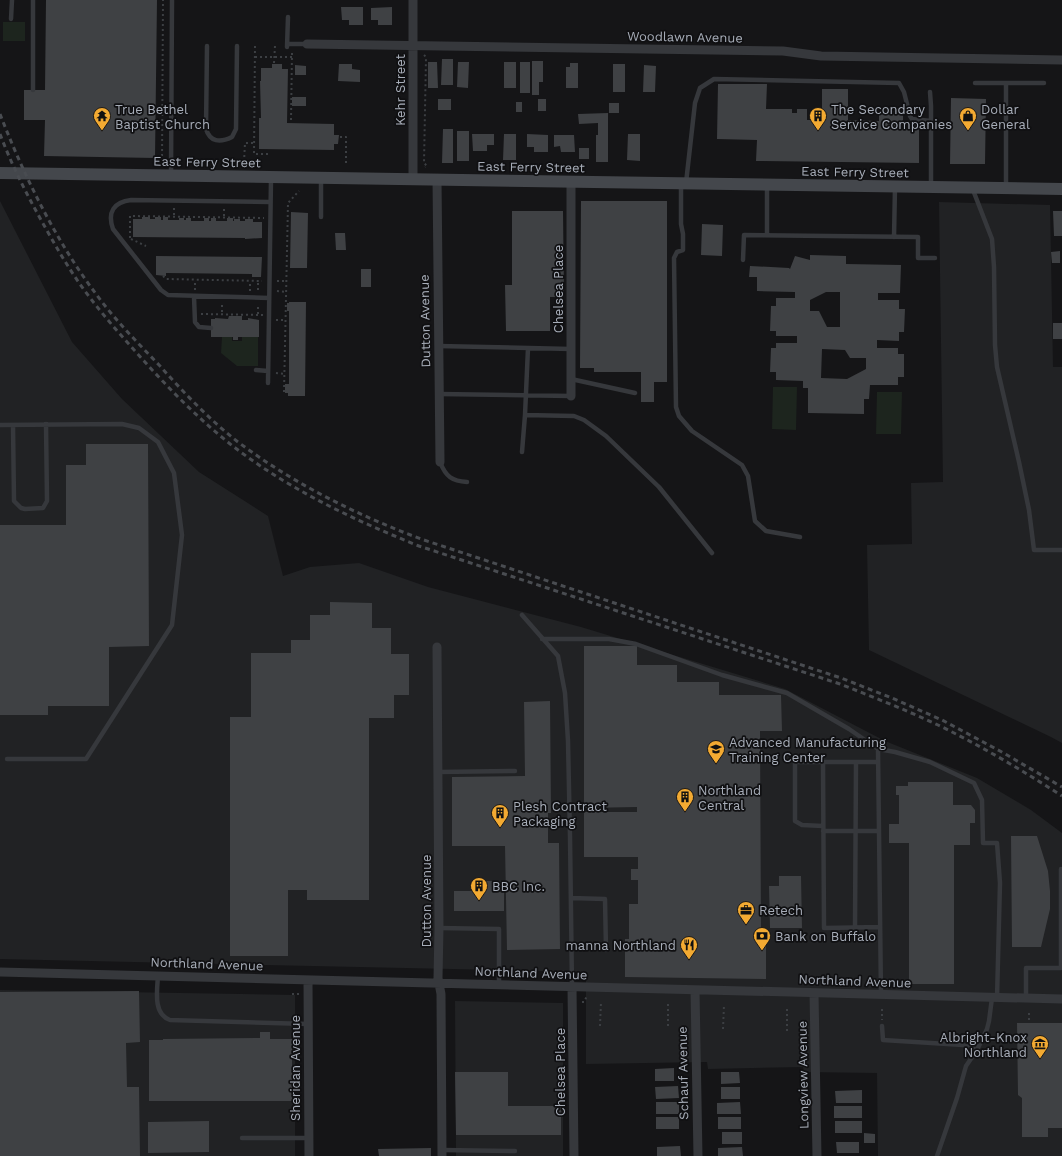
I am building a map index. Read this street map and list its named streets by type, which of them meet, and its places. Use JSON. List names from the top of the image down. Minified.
{"streets":{"street":["Woodlawn Avenue","Kehr Street","East Ferry Street","Chelsea Place","Dutton Avenue","Northland Avenue","Sheridan Avenue","Schauf Avenue","Longview Avenue"]},"crossings":[["Woodlawn Avenue","Kehr Street"],["Kehr Street","East Ferry Street"],["East Ferry Street","Chelsea Place"],["East Ferry Street","Dutton Avenue"],["Chelsea Place","Northland Avenue"],["Dutton Avenue","Northland Avenue"],["Northland Avenue","Sheridan Avenue"],["Northland Avenue","Schauf Avenue"],["Northland Avenue","Longview Avenue"]],"places":{"temple":["True Bethel Baptist Church"],"building":["The Secondary Service Companies","Northland Central","Plesh Contract Packaging","BBC Inc."],"shop":["Dollar General"],"school or university":["Advanced Manufacturing Training Center"],"office":["Retech"],"bank":["Bank on Buffalo"],"restaurant":["manna Northland"],"museum":["Albright-Knox Northland"]}}
